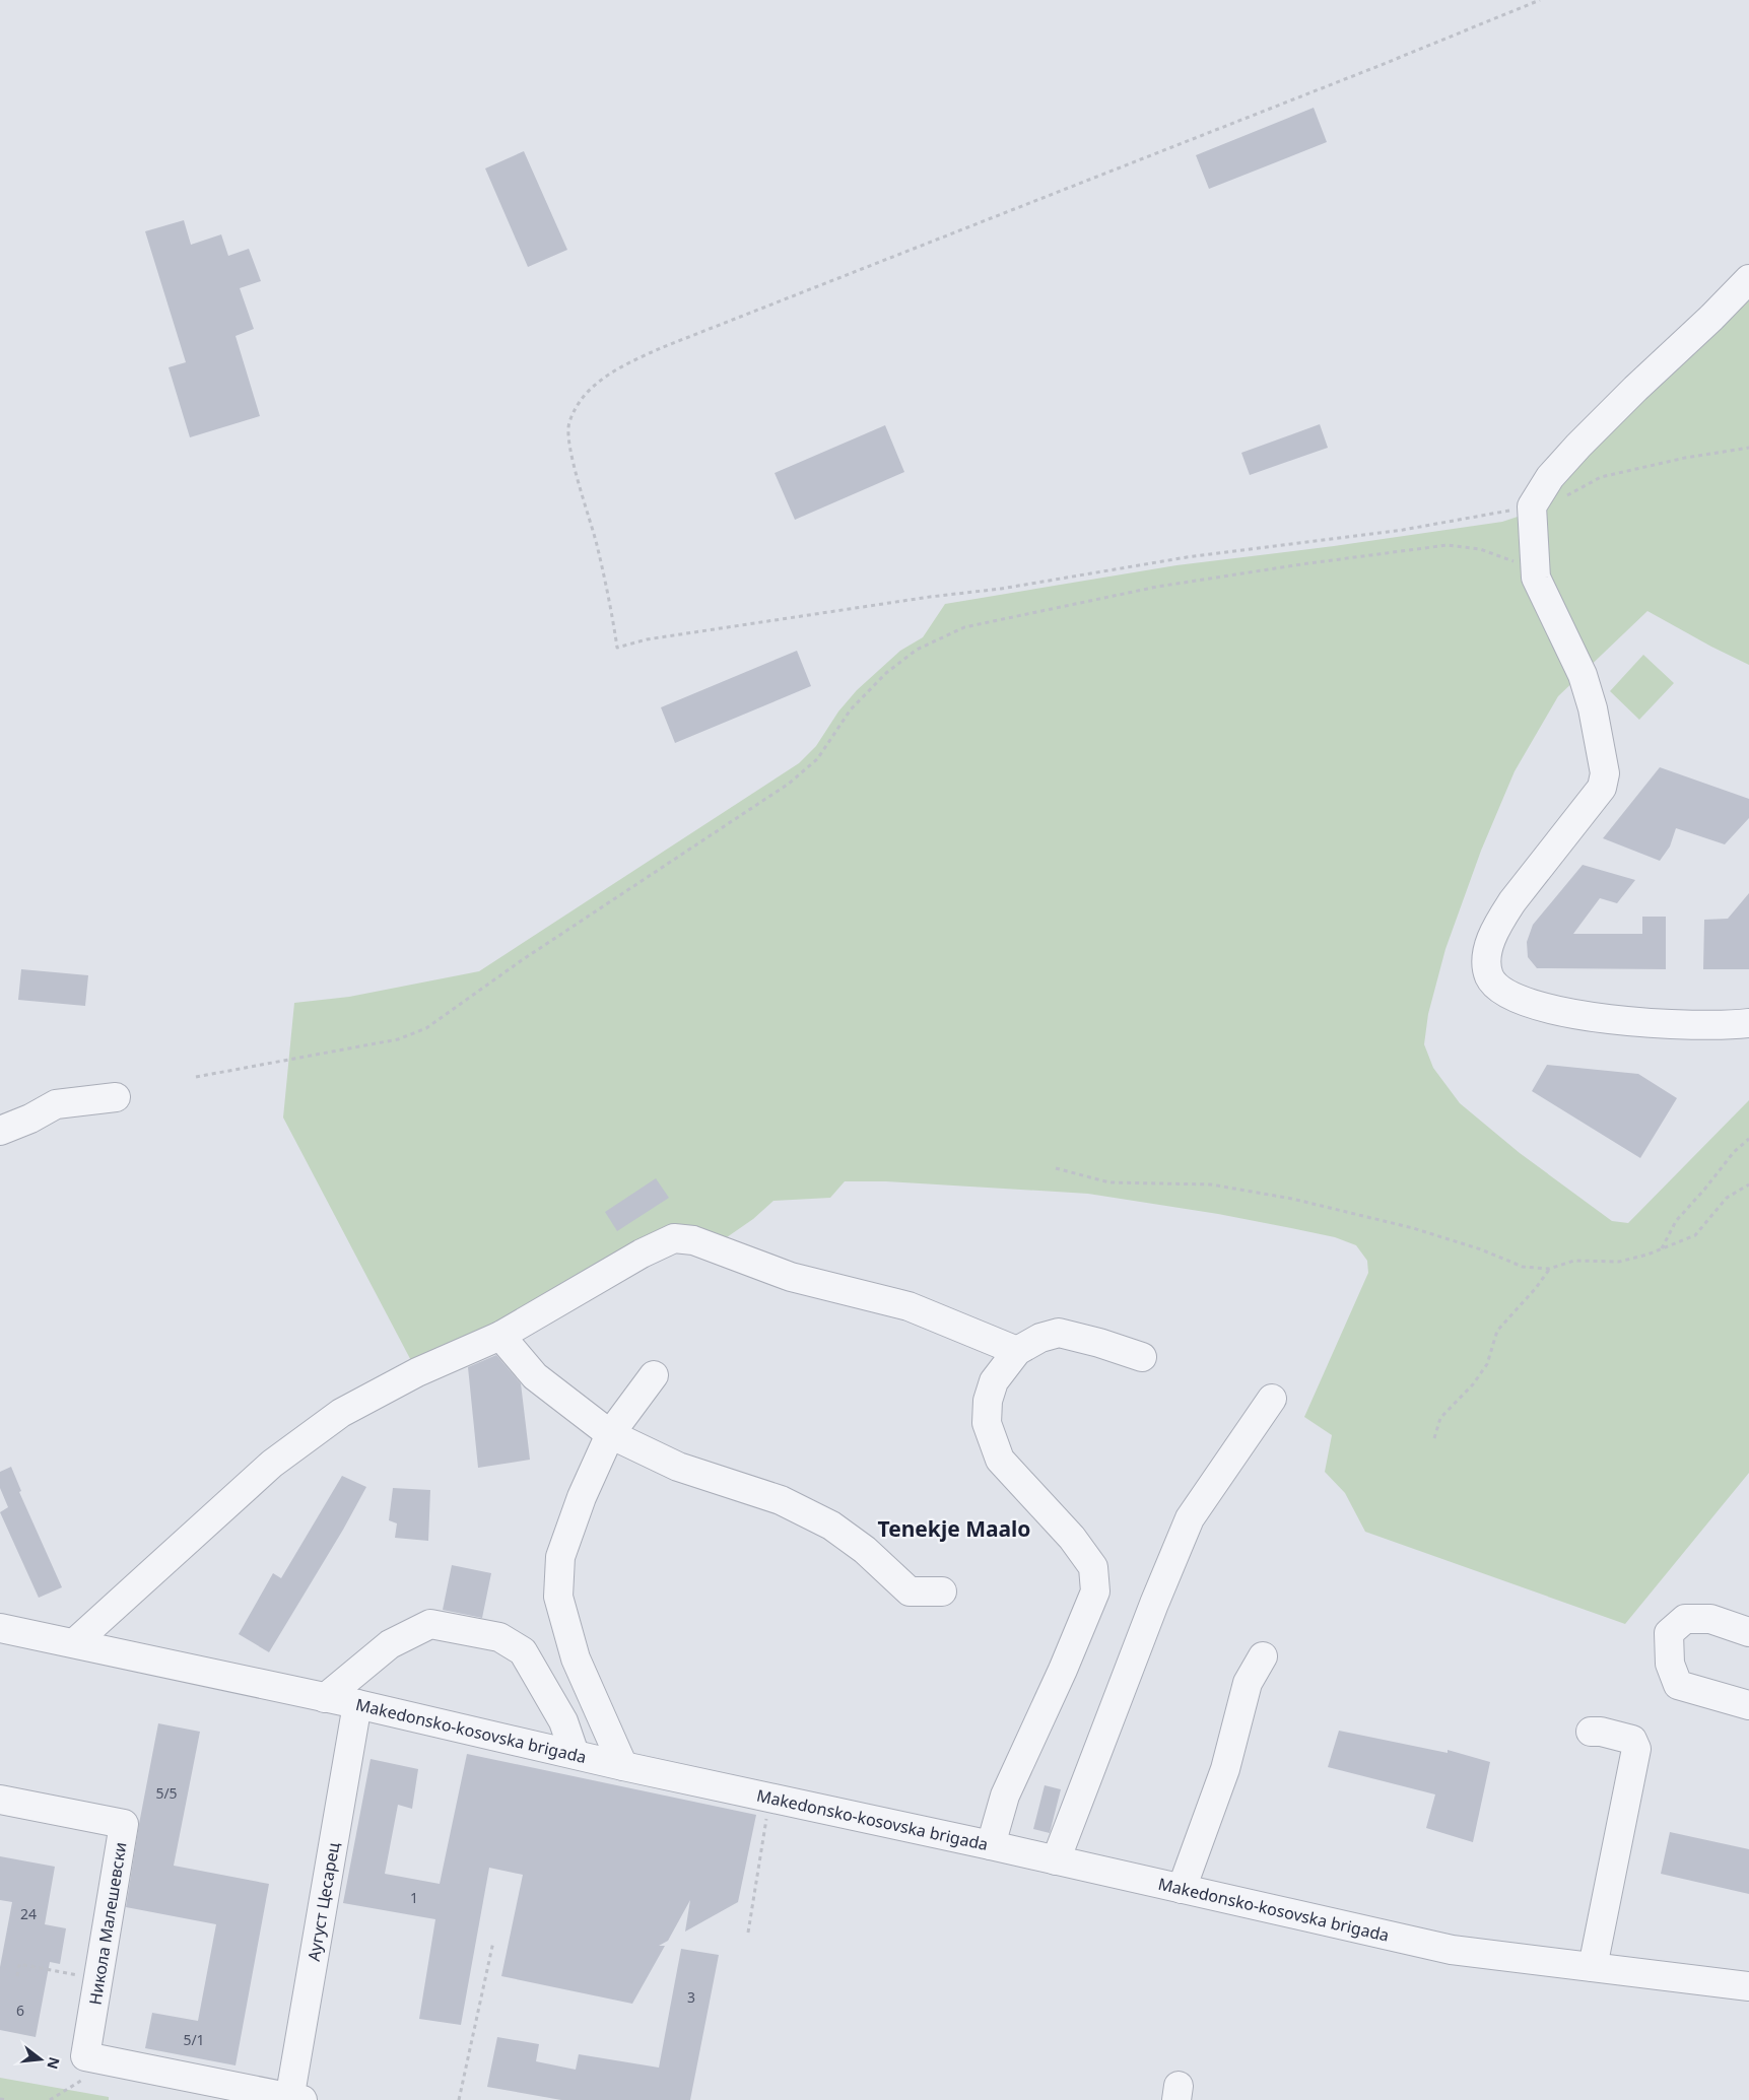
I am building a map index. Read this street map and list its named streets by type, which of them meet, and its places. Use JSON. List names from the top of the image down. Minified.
{"streets":{"street":["Makedonsko-kosovska brigada","Аугуст Цесарец","Никола Малешевски"]},"crossings":[["Makedonsko-kosovska brigada","Аугуст Цесарец"],["Аугуст Цесарец","Никола Малешевски"]],"districts":["Tenekje Maalo"],"house_numbers":["5/5","1","24","3","6","5/1"],"north":"right"}
